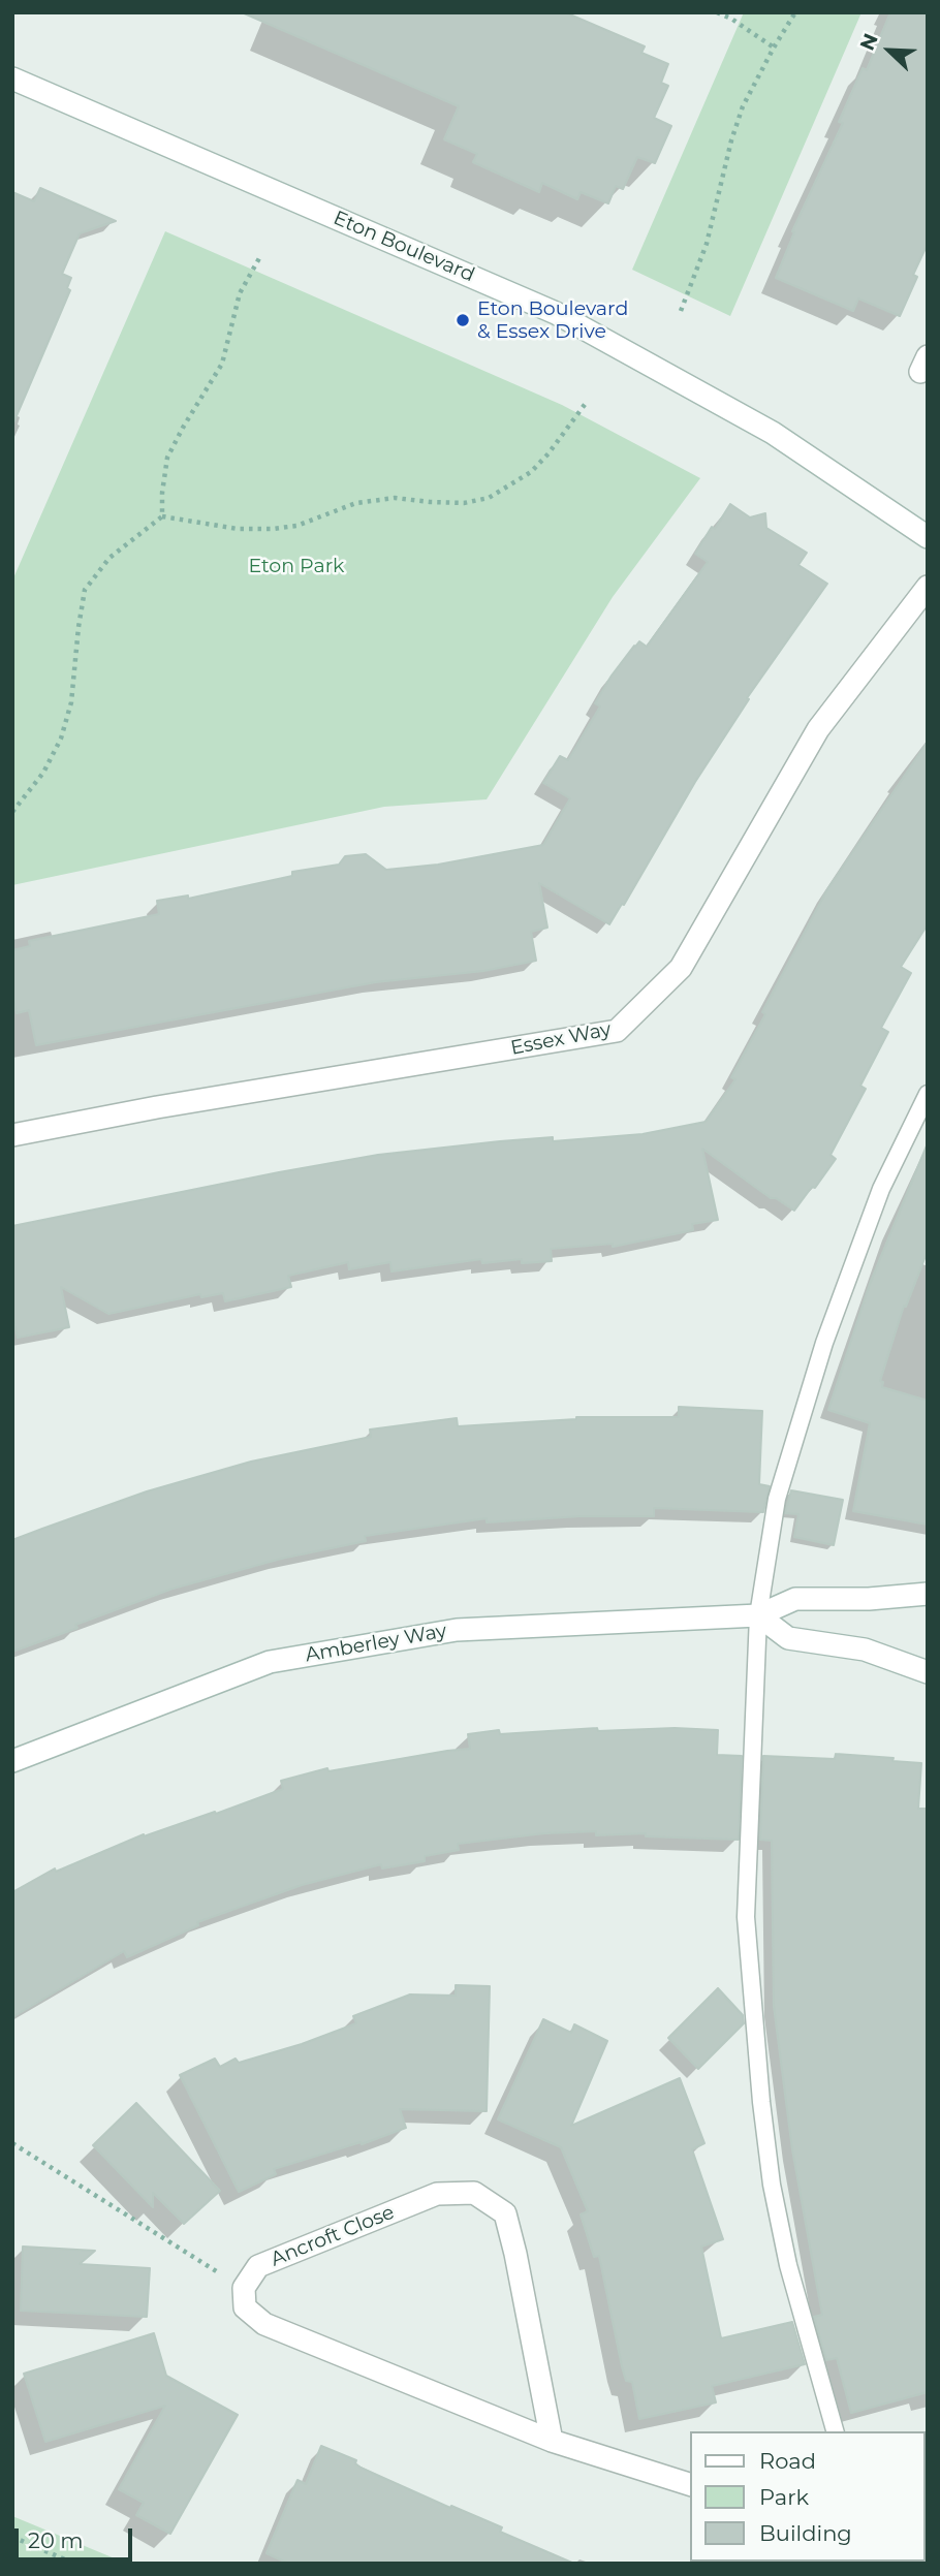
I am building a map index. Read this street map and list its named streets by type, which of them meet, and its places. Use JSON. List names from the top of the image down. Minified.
{"streets":{"street":["Eton Boulevard","Essex Way","Amberley Way","Ancroft Close"]},"parks":["Eton Park"],"places":["Eton Boulevard & Essex Drive"],"legend":["Road","Park","Building"],"scale_bar":"20 m","north":"top left"}
